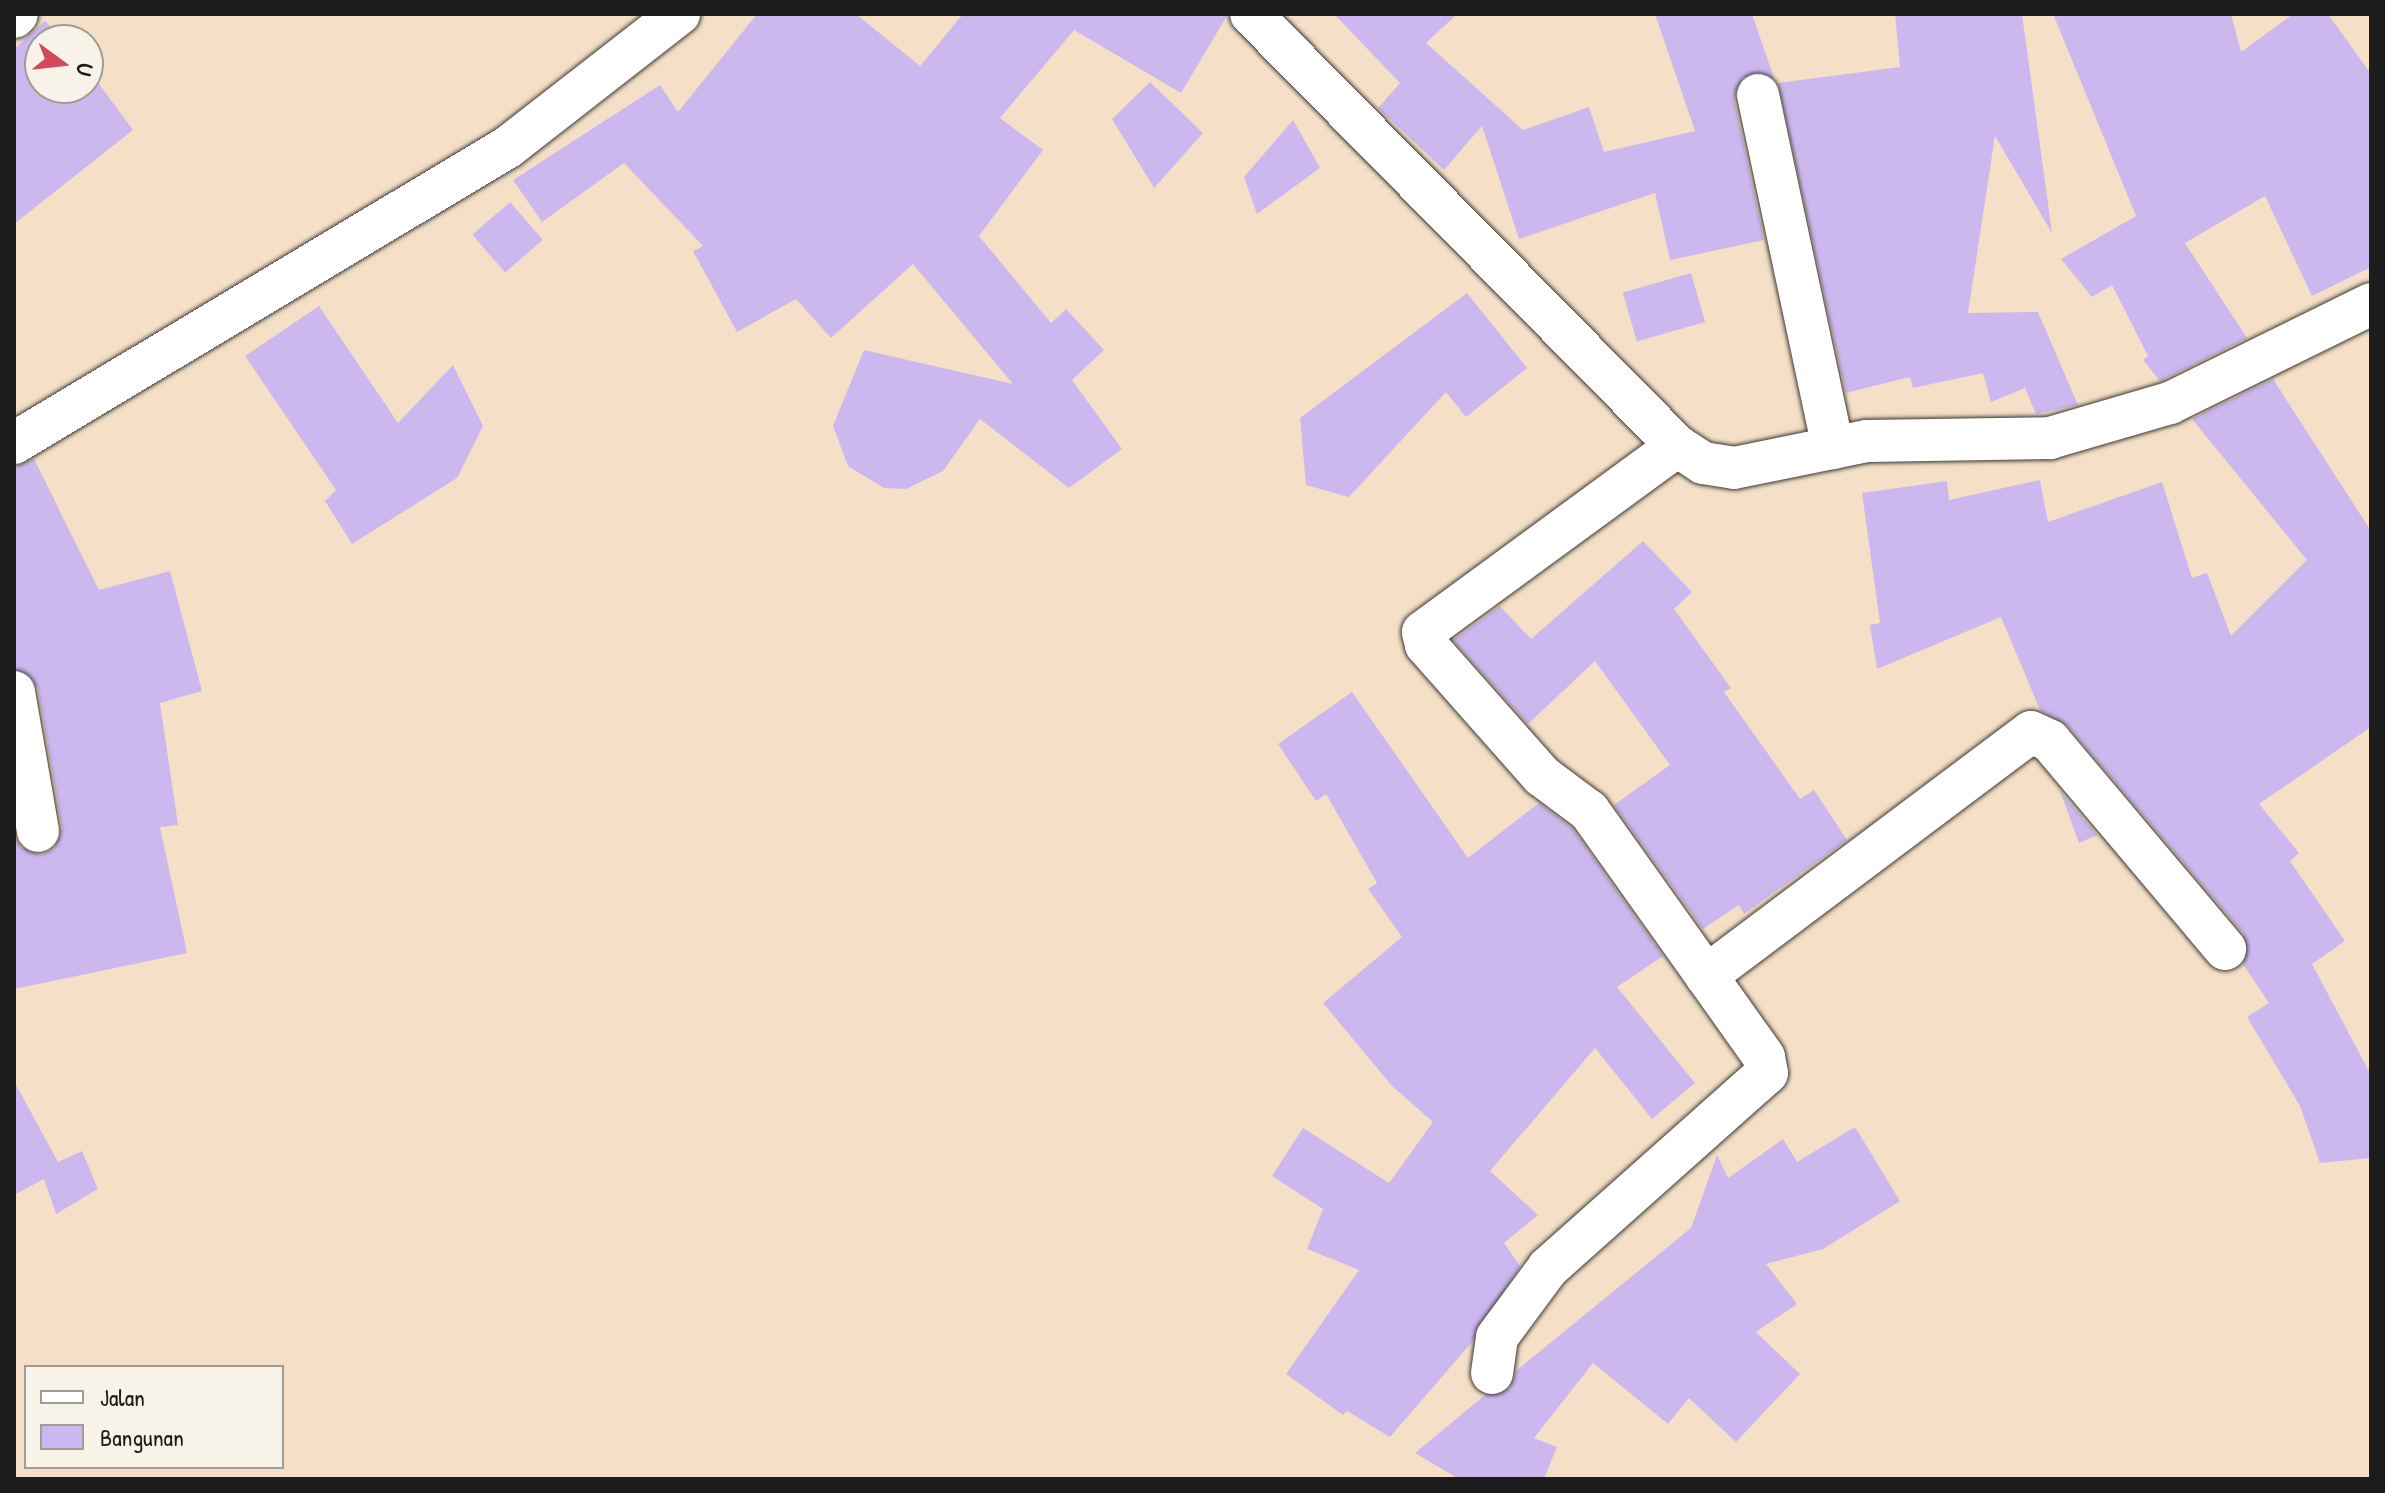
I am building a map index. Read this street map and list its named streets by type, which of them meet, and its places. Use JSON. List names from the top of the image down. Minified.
{"legend":["Jalan","Bangunan"],"north":"right"}
